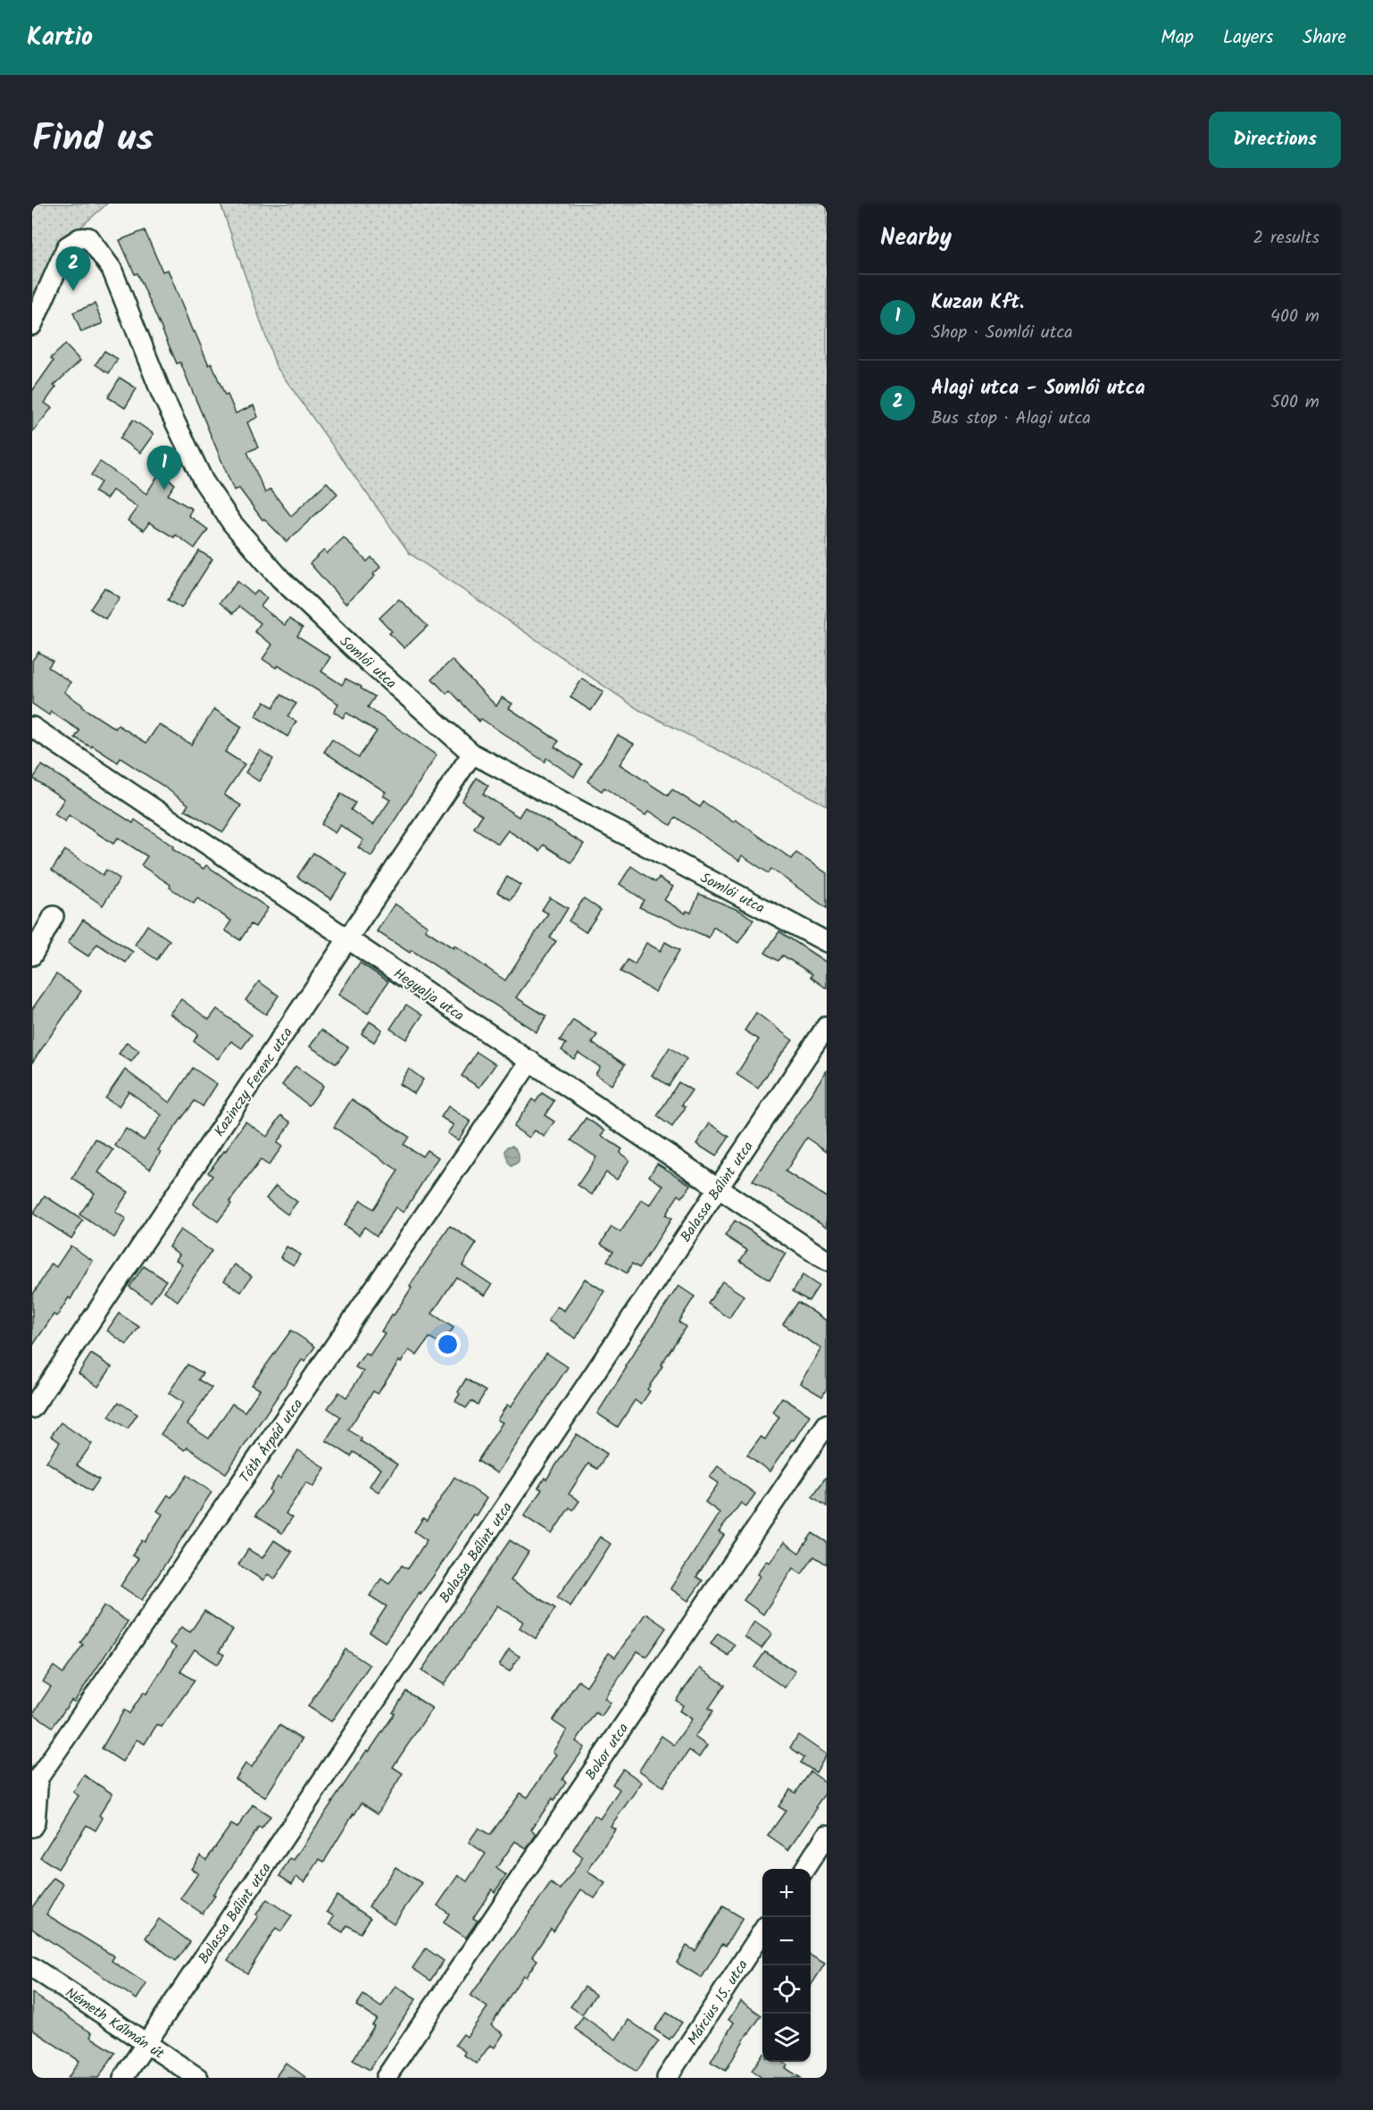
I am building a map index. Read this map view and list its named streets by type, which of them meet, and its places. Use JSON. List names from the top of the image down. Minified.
{"streets":{"street":["Somlói utca","Hegyalja utca","Kazinczy Ferenc utca","Balassa Bálint utca","Tóth Árpád utca","Bokor utca","Március 15. utca","Németh Kálmán út"]},"crossings":[["Somlói utca","Kazinczy Ferenc utca"],["Hegyalja utca","Kazinczy Ferenc utca"],["Hegyalja utca","Balassa Bálint utca"],["Hegyalja utca","Tóth Árpád utca"],["Balassa Bálint utca","Németh Kálmán út"]],"page":{"header":"Kartio","nav":["Map","Layers","Share"],"title":"Find us","buttons":"Directions","heading":["Nearby","2 results"],"pins":["2","1"],"list":[{"mark":"1","name":"Kuzan Kft.","note":"Shop · Somlói utca","value":"400 m"},{"mark":"2","name":"Alagi utca - Somlói utca","note":"Bus stop · Alagi utca","value":"500 m"}],"map_buttons":["+","−"]}}
